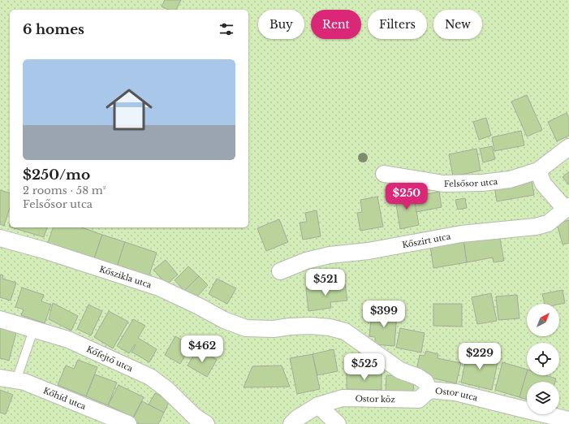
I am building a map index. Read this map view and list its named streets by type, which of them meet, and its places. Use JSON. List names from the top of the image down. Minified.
{"streets":{"street":["Felsősor utca","Kőszirt utca","Kőszikla utca","Kőfejtő utca","Ostor utca","Kőhíd utca","Ostor köz"]},"crossings":[["Kőszikla utca","Ostor utca"],["Ostor utca","Ostor köz"]],"north":"top right","page":{"chip":["Buy","Rent","Filters","New"],"heading":"6 homes","list":[{"name":"$250/mo","note":"2 rooms · 58 m² · Felsősor utca"}],"price":["$250","$521","$399","$462","$229","$525"]}}
